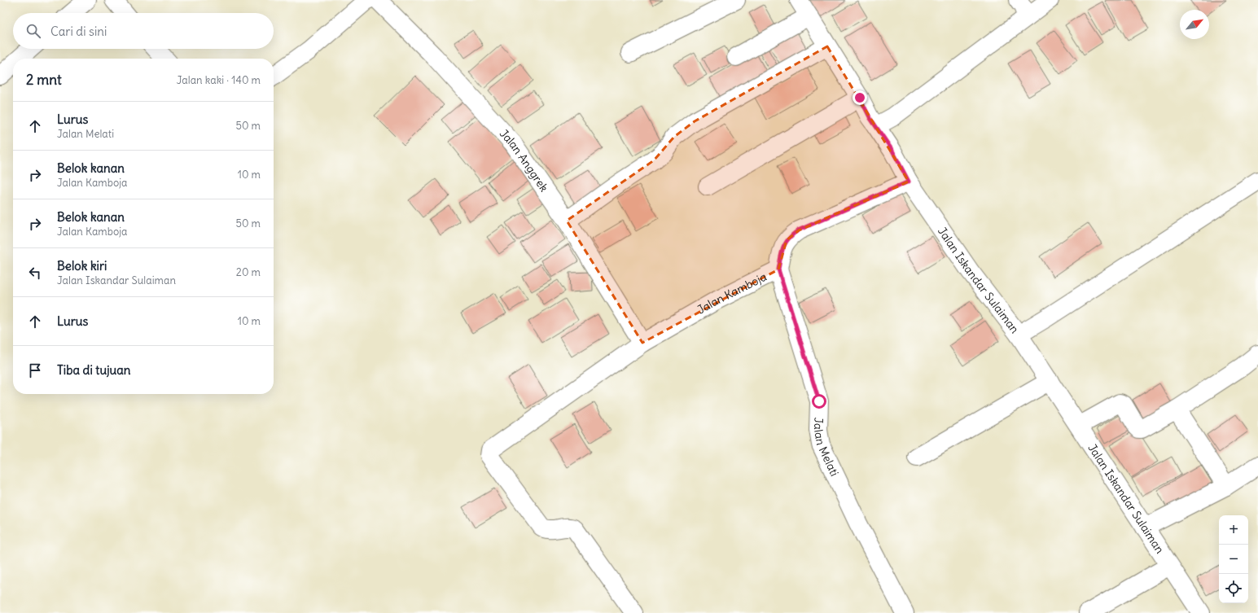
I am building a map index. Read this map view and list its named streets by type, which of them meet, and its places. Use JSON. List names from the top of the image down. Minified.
{"streets":{"street":["Jalan Anggrek","Jalan Iskandar Sulaiman","Jalan Kamboja","Jalan Melati"]},"crossings":[["Jalan Anggrek","Jalan Kamboja"],["Jalan Iskandar Sulaiman","Jalan Kamboja"],["Jalan Kamboja","Jalan Melati"]],"north":"top right","page":{"search":"Cari di sini","heading":["2 mnt","Jalan kaki · 140 m"],"list":[["Lurus","Jalan Melati","50 m"],["Belok kanan","Jalan Kamboja","10 m"],["Belok kanan","Jalan Kamboja","50 m"],["Belok kiri","Jalan Iskandar Sulaiman","20 m"],["Lurus","10 m"],"Tiba di tujuan"],"map_buttons":["+","−"]}}
